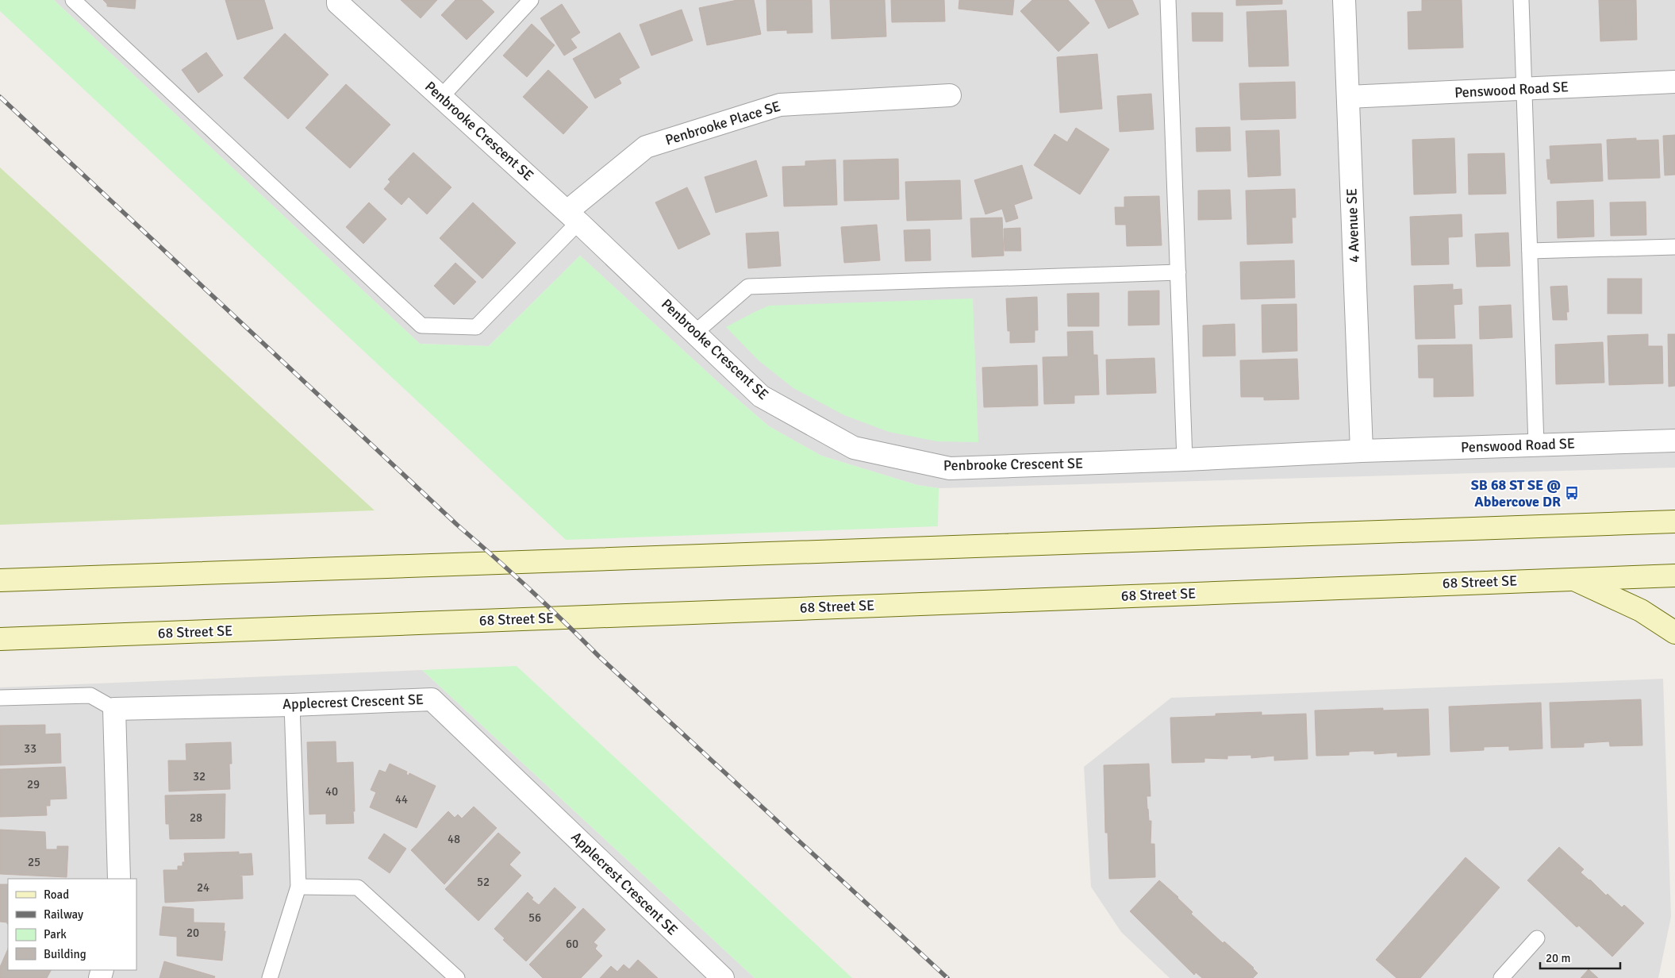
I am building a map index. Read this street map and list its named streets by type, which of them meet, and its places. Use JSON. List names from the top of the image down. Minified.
{"streets":{"main road":["68 Street SE"],"street":["Penswood Road SE","Penbrooke Place SE","Penbrooke Crescent SE","4 Avenue SE","Applecrest Crescent SE"]},"crossings":[["Penswood Road SE","Penbrooke Crescent SE"],["Penswood Road SE","4 Avenue SE"],["Penbrooke Place SE","Penbrooke Crescent SE"],["Penbrooke Crescent SE","4 Avenue SE"]],"places":{"bus stop":["SB 68 ST SE @ Abbercove DR"]},"house_numbers":["33","32","29","40","44","28","48","25","52","24","56","20","60"],"legend":["Road","Railway","Park","Building"],"scale_bar":"20 m"}
